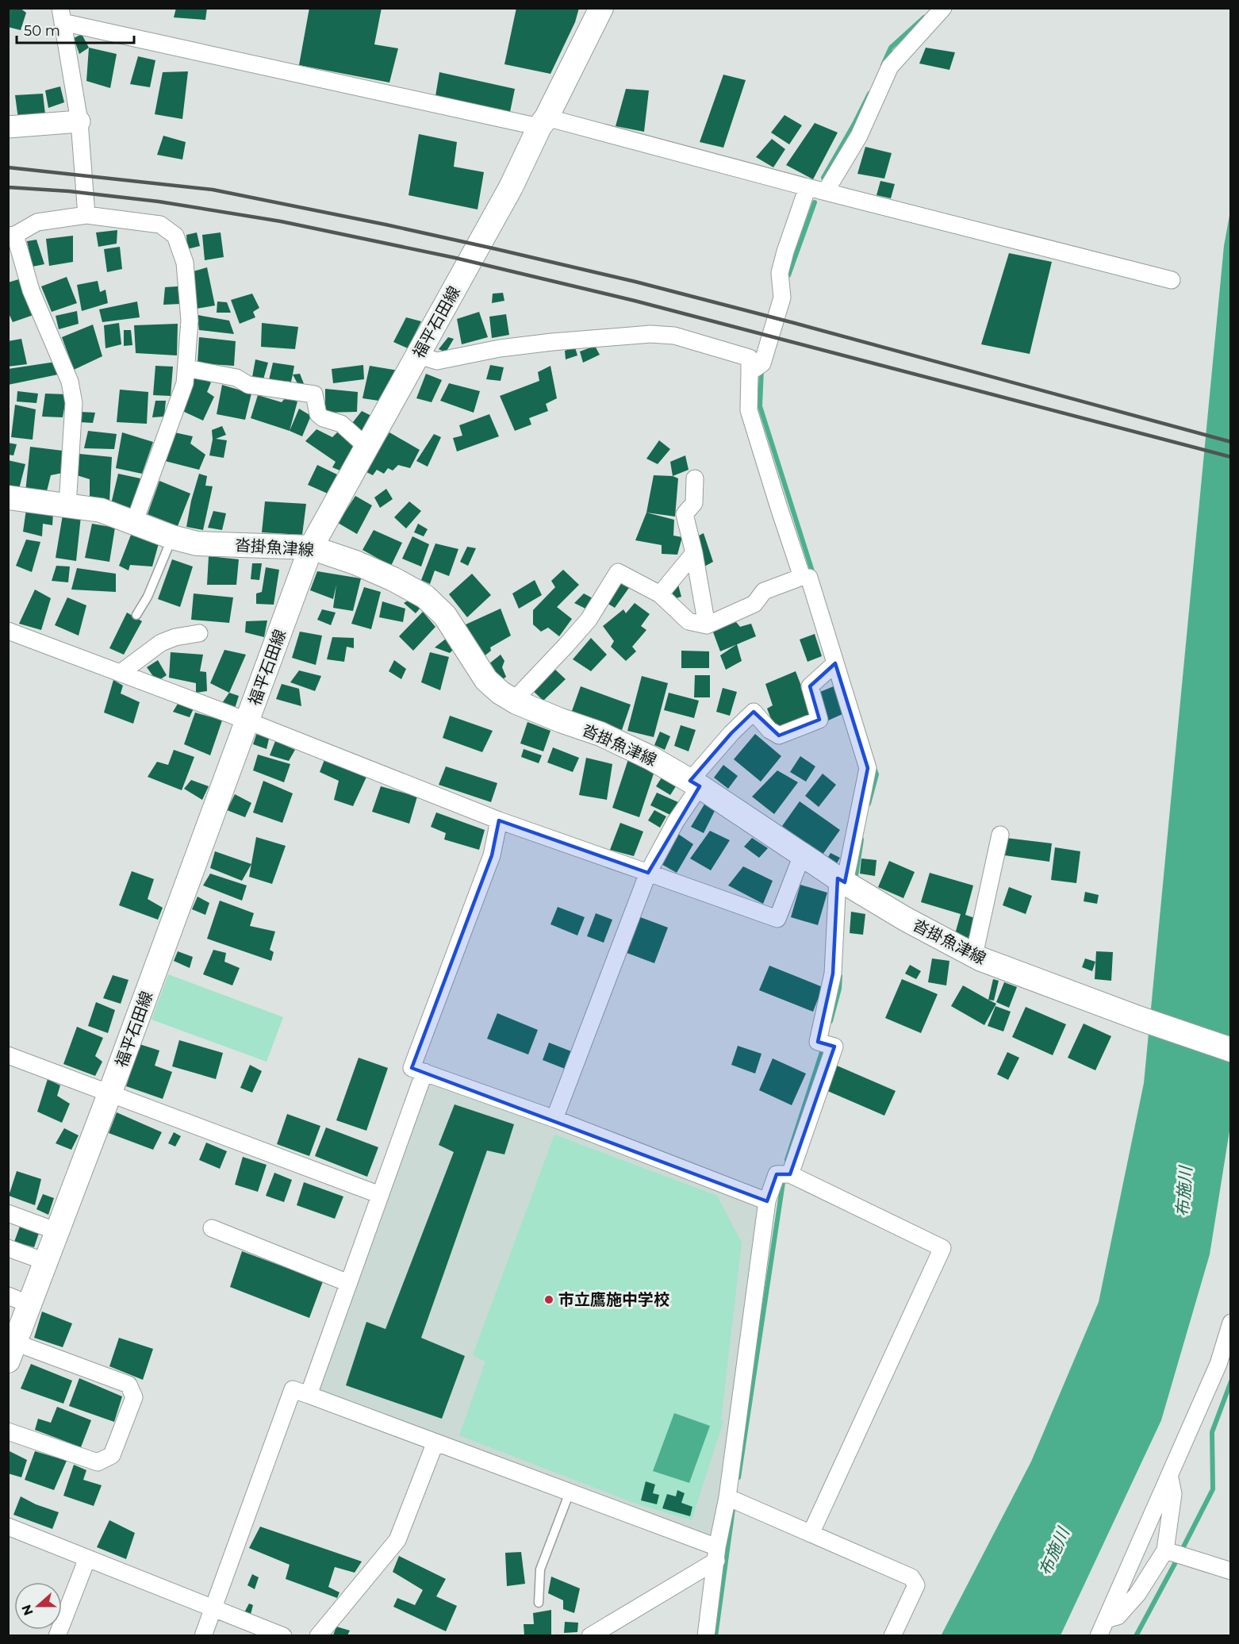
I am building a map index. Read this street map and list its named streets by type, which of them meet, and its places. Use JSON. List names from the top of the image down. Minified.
{"streets":{"main road":["福平石田線","沓掛魚津線"]},"crossings":[["福平石田線","沓掛魚津線"]],"water":["布施川"],"places":["市立鷹施中学校"],"scale_bar":"50 m","north":"left"}
